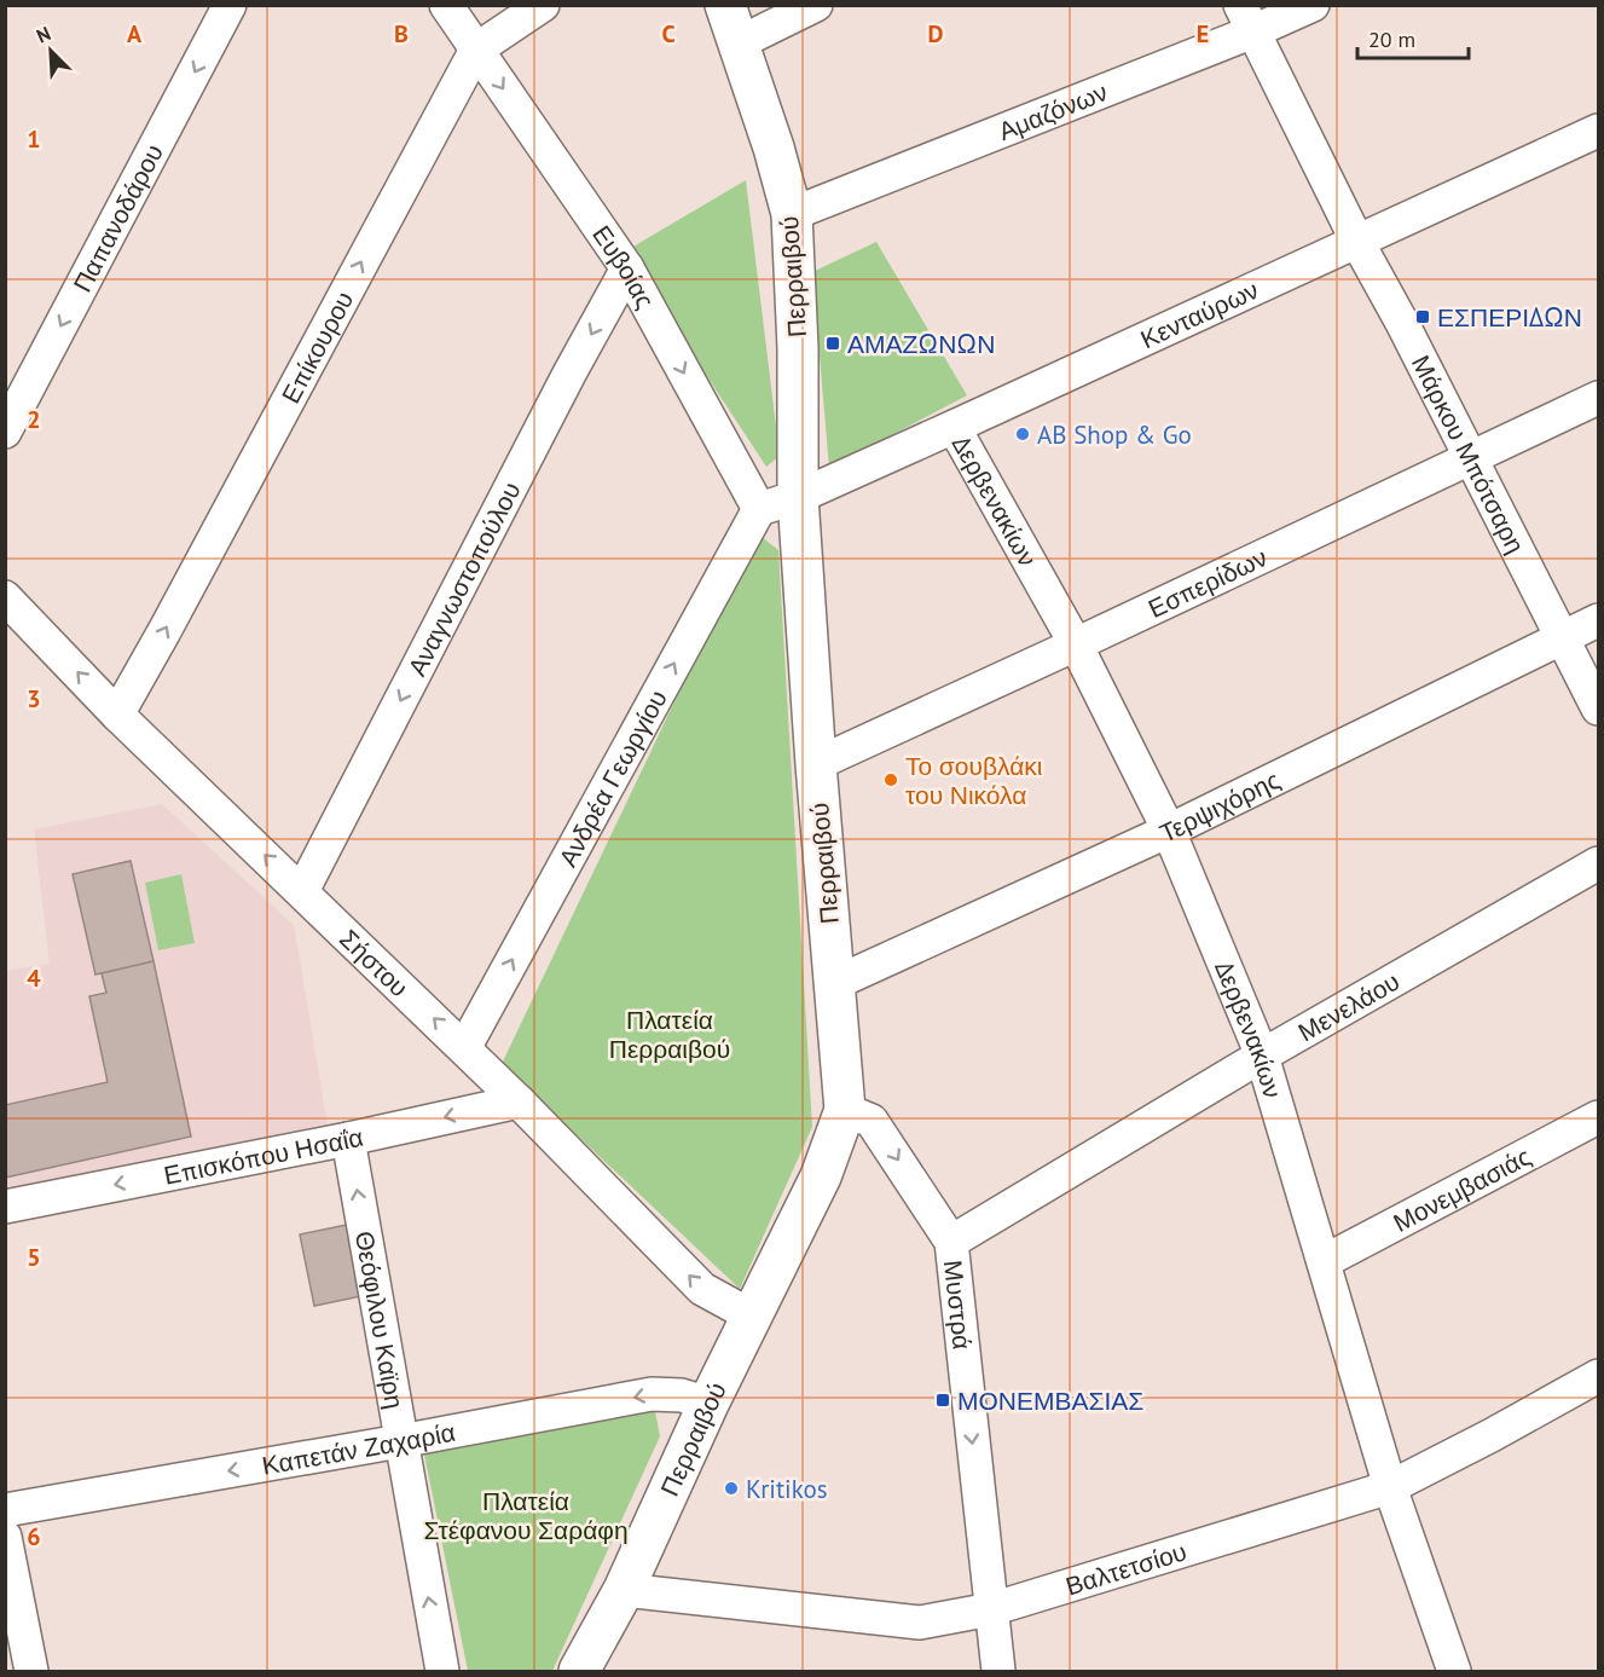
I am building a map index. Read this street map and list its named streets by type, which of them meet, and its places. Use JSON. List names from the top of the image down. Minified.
{"streets":{"street":["Αμαζόνων","Παπανοδάρου","Ευβοίας","Περραιβού","Κενταύρων","Επίκουρου","Μάρκου Μπότσαρη","Δερβενακίων","Αναγνωστοπούλου","Εσπερίδων","Ανδρέα Γεωργίου","Τερψιχόρης","Σήστου","Μενελάου","Επισκόπου Ησαΐα","Μονεμβασιάς","Μυστρά","Θεόφιλου Καϊρη","Καπετάν Ζαχαρία","Βαλτετσίου"]},"crossings":[["Αμαζόνων","Περραιβού"],["Αμαζόνων","Μάρκου Μπότσαρη"],["Ευβοίας","Επίκουρου"],["Ευβοίας","Αναγνωστοπούλου"],["Ευβοίας","Ανδρέα Γεωργίου"],["Περραιβού","Κενταύρων"],["Περραιβού","Εσπερίδων"],["Περραιβού","Τερψιχόρης"],["Περραιβού","Σήστου"],["Περραιβού","Μυστρά"],["Περραιβού","Καπετάν Ζαχαρία"],["Περραιβού","Βαλτετσίου"],["Κενταύρων","Μάρκου Μπότσαρη"],["Κενταύρων","Δερβενακίων"],["Επίκουρου","Σήστου"],["Μάρκου Μπότσαρη","Εσπερίδων"],["Μάρκου Μπότσαρη","Τερψιχόρης"],["Δερβενακίων","Εσπερίδων"],["Δερβενακίων","Τερψιχόρης"],["Δερβενακίων","Μενελάου"],["Δερβενακίων","Μονεμβασιάς"],["Δερβενακίων","Βαλτετσίου"],["Αναγνωστοπούλου","Σήστου"],["Ανδρέα Γεωργίου","Σήστου"],["Σήστου","Επισκόπου Ησαΐα"],["Μενελάου","Μυστρά"],["Επισκόπου Ησαΐα","Θεόφιλου Καϊρη"],["Μυστρά","Βαλτετσίου"],["Θεόφιλου Καϊρη","Καπετάν Ζαχαρία"]],"one_way":["Παπανοδάρου","Ευβοίας","Επίκουρου","Αναγνωστοπούλου","Ανδρέα Γεωργίου","Σήστου","Επισκόπου Ησαΐα","Μυστρά","Θεόφιλου Καϊρη","Καπετάν Ζαχαρία"],"parks":["Πλατεία Περραιβού","Πλατεία Στέφανου Σαράφη"],"places":{"transit":["ΕΣΠΕΡΙΔΩΝ","ΑΜΑΖΩΝΩΝ","ΜΟΝΕΜΒΑΣΙΑΣ"],"other":["AB Shop & Go","Το σουβλάκι του Νικόλα","Kritikos"]},"scale_bar":"20 m","north":"top left","grid":{"columns":["A","B","C","D","E"],"rows":["1","2","3","4","5","6"]}}
